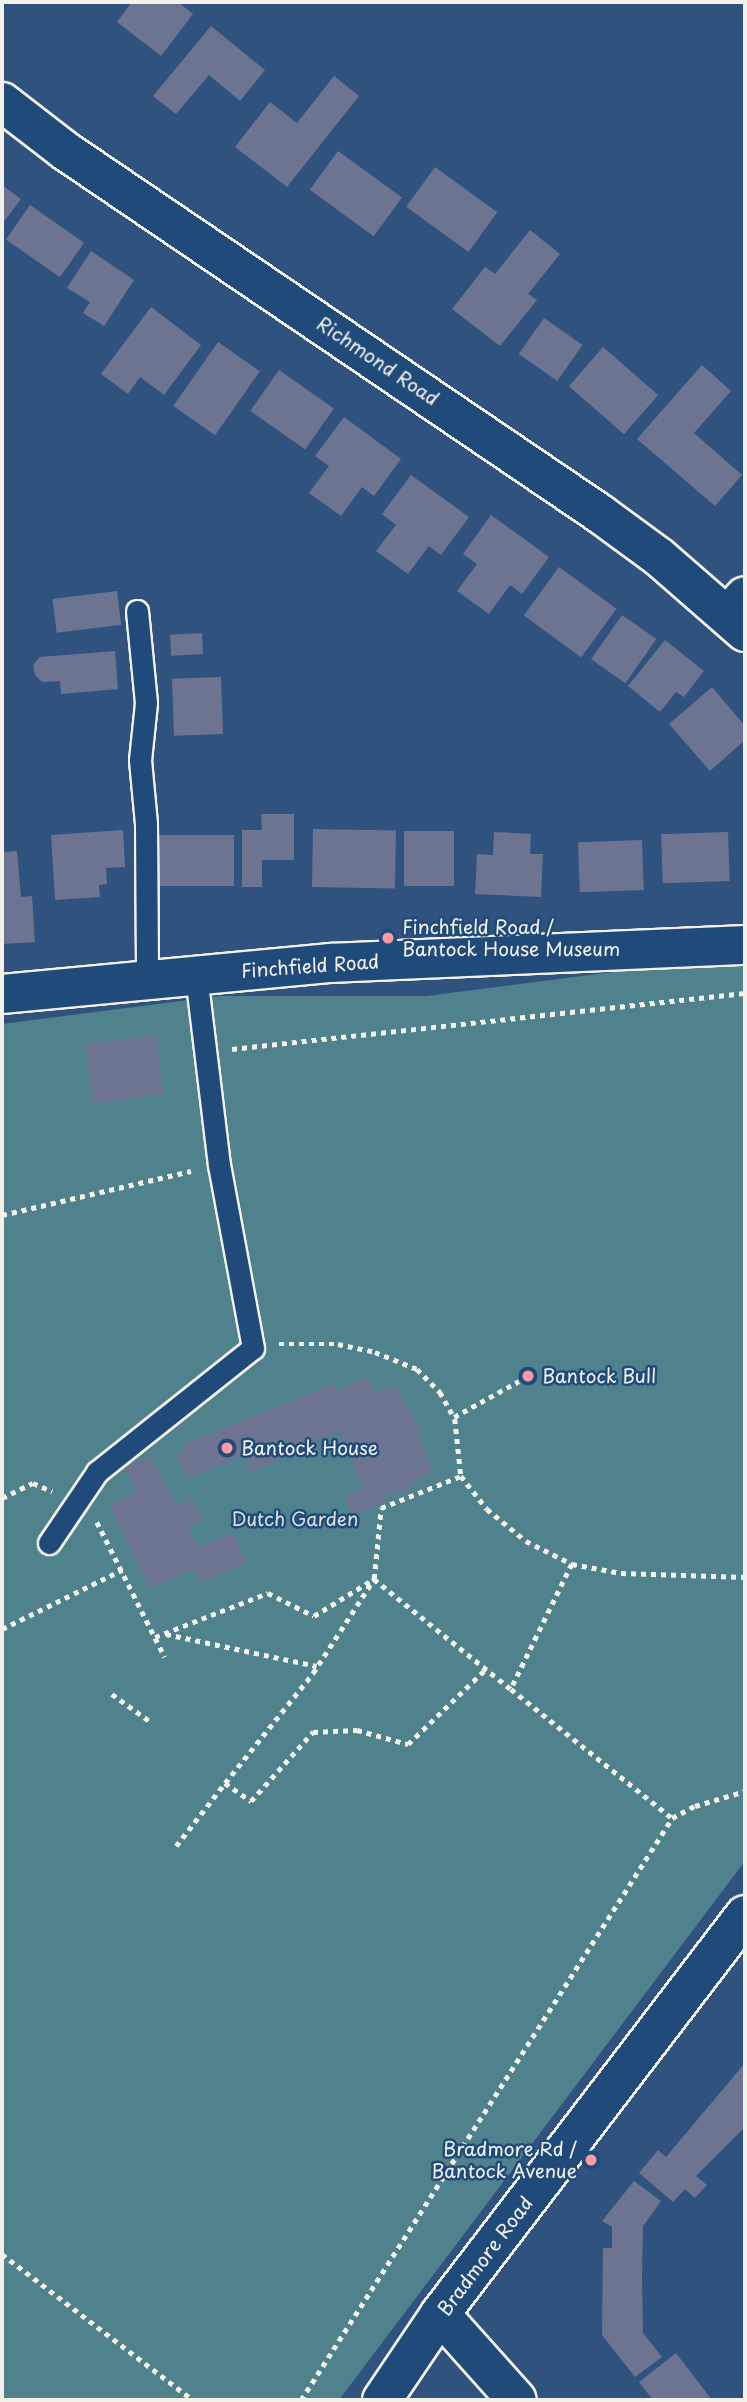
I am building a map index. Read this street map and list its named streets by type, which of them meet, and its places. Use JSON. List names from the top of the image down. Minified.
{"streets":{"street":["Richmond Road","Finchfield Road","Bradmore Road"]},"parks":["Dutch Garden"],"places":["Finchfield Road / Bantock House Museum","Bantock Bull","Bantock House","Bradmore Rd / Bantock Avenue"]}
